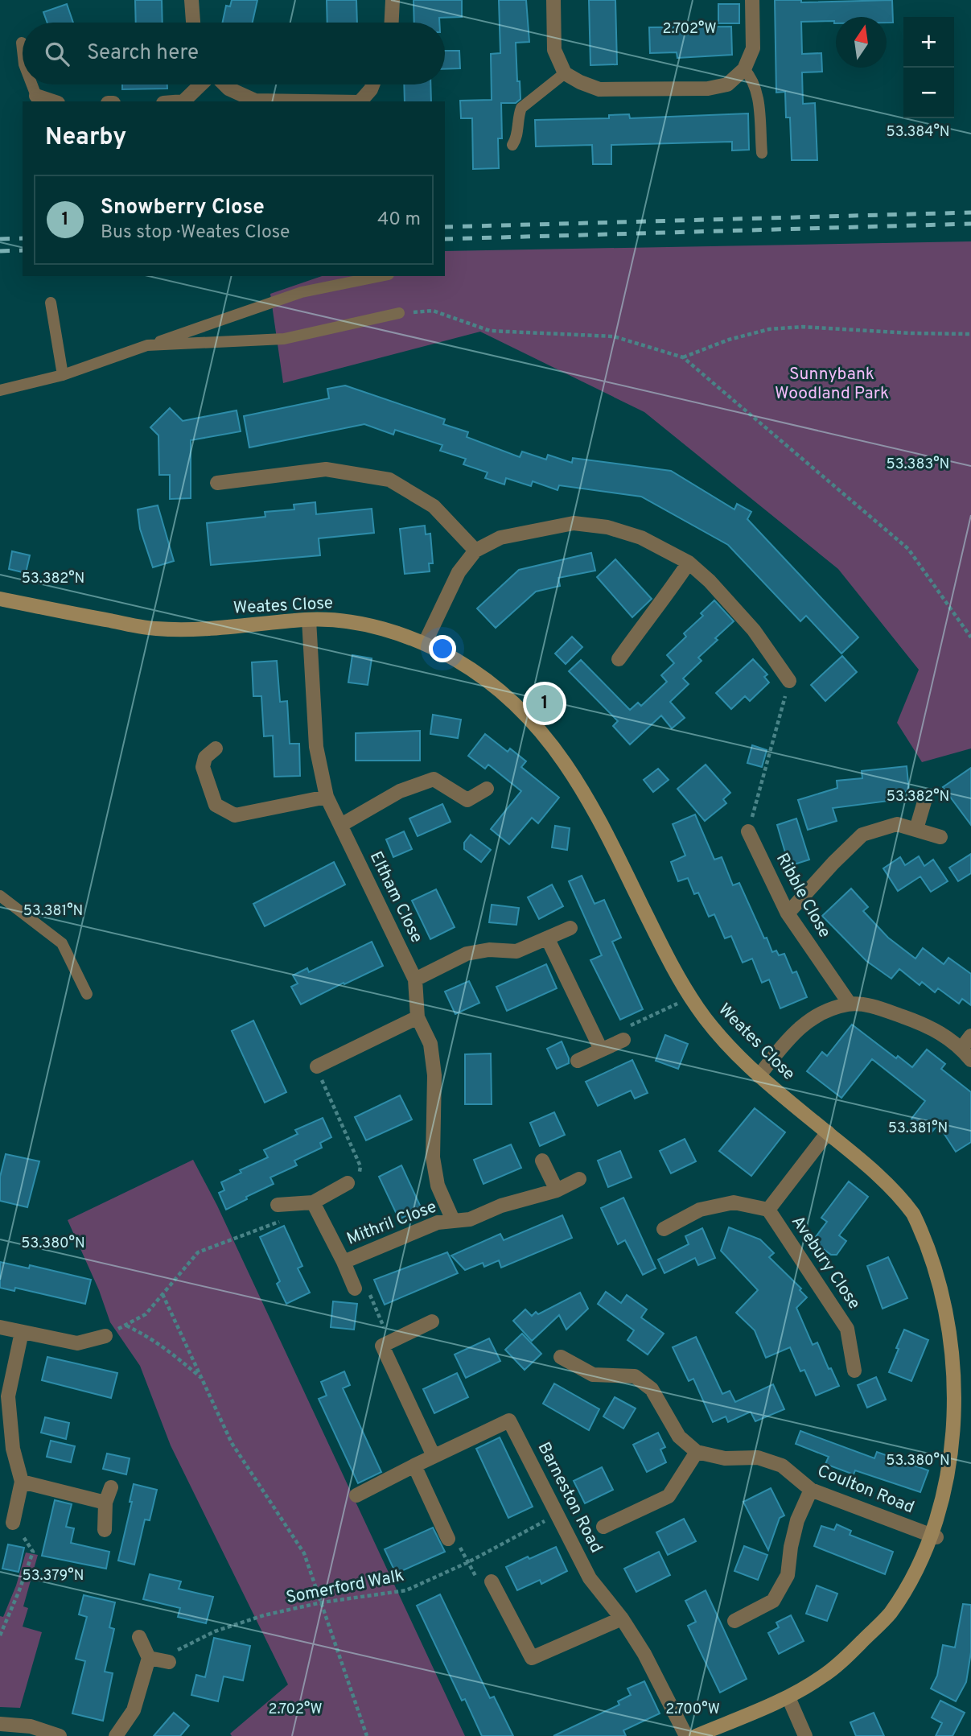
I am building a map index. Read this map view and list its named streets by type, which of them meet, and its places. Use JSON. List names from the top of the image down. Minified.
{"streets":{"street":["Weates Close","Ribble Close","Eltham Close","Mithril Close","Avebury Close","Coulton Road","Barneston Road"],"path":["Somerford Walk"]},"crossings":[["Weates Close","Eltham Close"],["Weates Close","Avebury Close"],["Eltham Close","Mithril Close"],["Barneston Road","Somerford Walk"]],"parks":["Sunnybank Woodland Park"],"north":"top","page":{"map_buttons":["+","−"],"search":"Search here","heading":"Nearby","list":[{"mark":"1","name":"Snowberry Close","note":"Bus stop · Weates Close","value":"40 m"}],"pins":"1"},"coordinates":["2.702°W","53.384°N","53.383°N","53.382°N","53.381°N","53.380°N","53.379°N","2.700°W"]}
